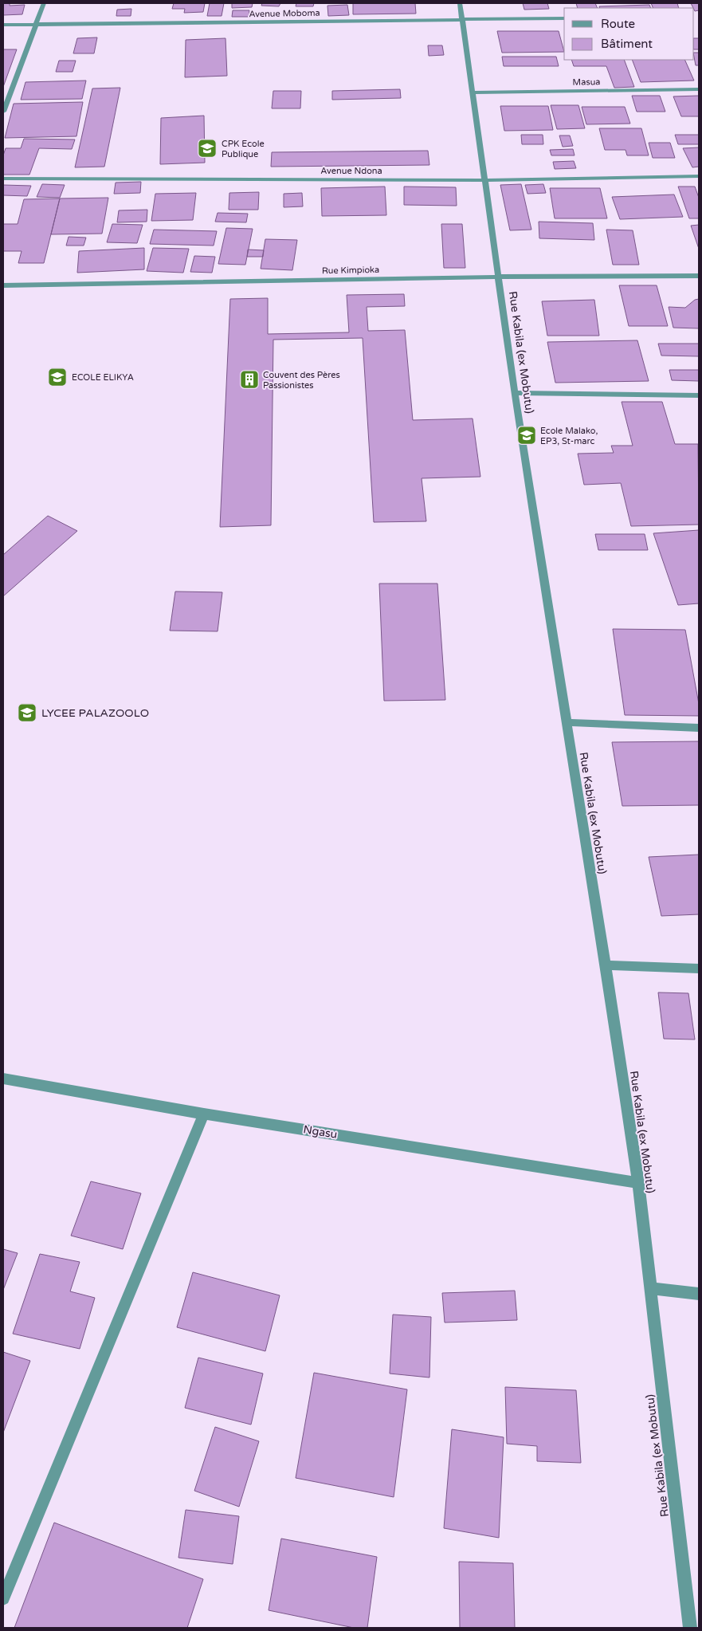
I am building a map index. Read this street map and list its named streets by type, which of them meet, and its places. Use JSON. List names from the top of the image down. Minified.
{"streets":{"street":["Avenue Moboma","Masua","Avenue Ndona","Rue Kimpioka","Rue Kabila (ex Mobutu)","Ngasu"]},"crossings":[["Avenue Moboma","Rue Kabila (ex Mobutu)"],["Masua","Rue Kabila (ex Mobutu)"],["Avenue Ndona","Rue Kabila (ex Mobutu)"],["Rue Kimpioka","Rue Kabila (ex Mobutu)"],["Rue Kabila (ex Mobutu)","Ngasu"]],"places":{"school or university":["CPK Ecole Publique","ECOLE ELIKYA","Ecole Malako, EP3, St-marc","LYCEE PALAZOOLO"],"building":["Couvent des Pères Passionistes"]},"legend":["Route","Bâtiment"]}
